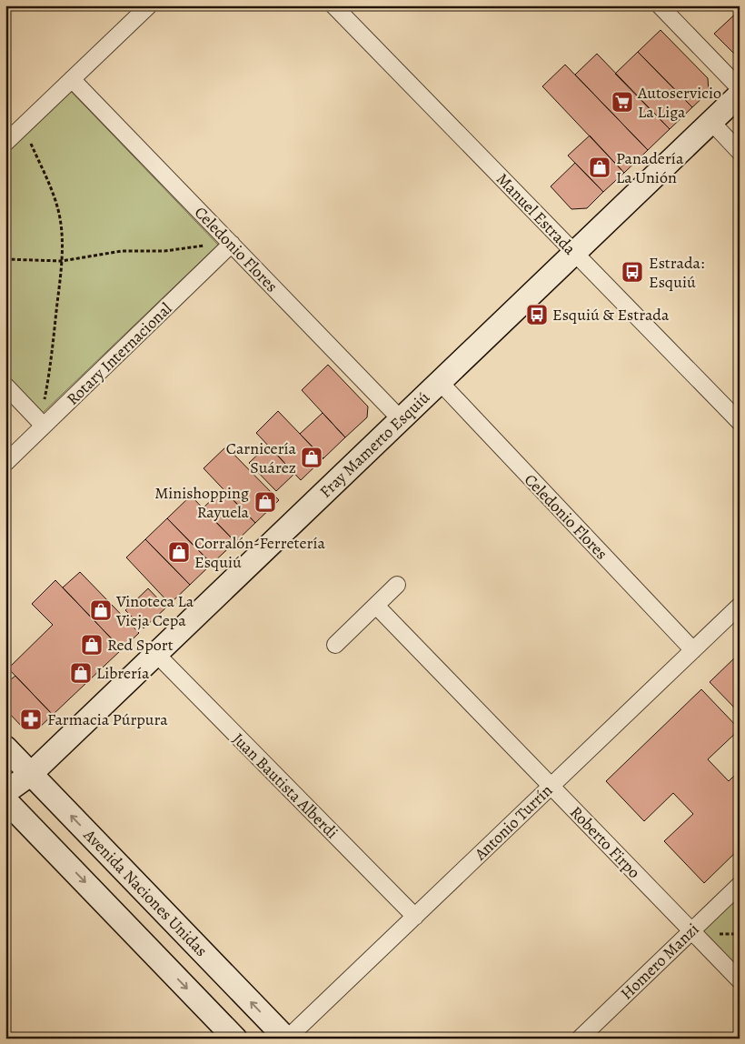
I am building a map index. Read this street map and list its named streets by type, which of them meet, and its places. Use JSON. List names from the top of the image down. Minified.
{"streets":{"street":["Manuel Estrada","Celedonio Flores","Rotary Internacional","Fray Mamerto Esquiú","Juan Bautista Alberdi","Antonio Turrín","Roberto Firpo","Avenida Naciones Unidas","Homero Manzi"]},"crossings":[["Manuel Estrada","Fray Mamerto Esquiú"],["Celedonio Flores","Rotary Internacional"],["Celedonio Flores","Fray Mamerto Esquiú"],["Celedonio Flores","Antonio Turrín"],["Fray Mamerto Esquiú","Juan Bautista Alberdi"],["Fray Mamerto Esquiú","Avenida Naciones Unidas"],["Juan Bautista Alberdi","Antonio Turrín"],["Antonio Turrín","Roberto Firpo"],["Antonio Turrín","Avenida Naciones Unidas"],["Roberto Firpo","Homero Manzi"]],"places":{"supermarket":["Autoservicio La Liga"],"shop":["Panadería La Unión","Carnicería Suárez","Minishopping Rayuela","Corralón-Ferretería Esquiú","Vinoteca La Vieja Cepa","Red Sport","Librería"],"bus stop":["Estrada: Esquiú","Esquiú & Estrada"],"pharmacy":["Farmacia Púrpura"]}}
